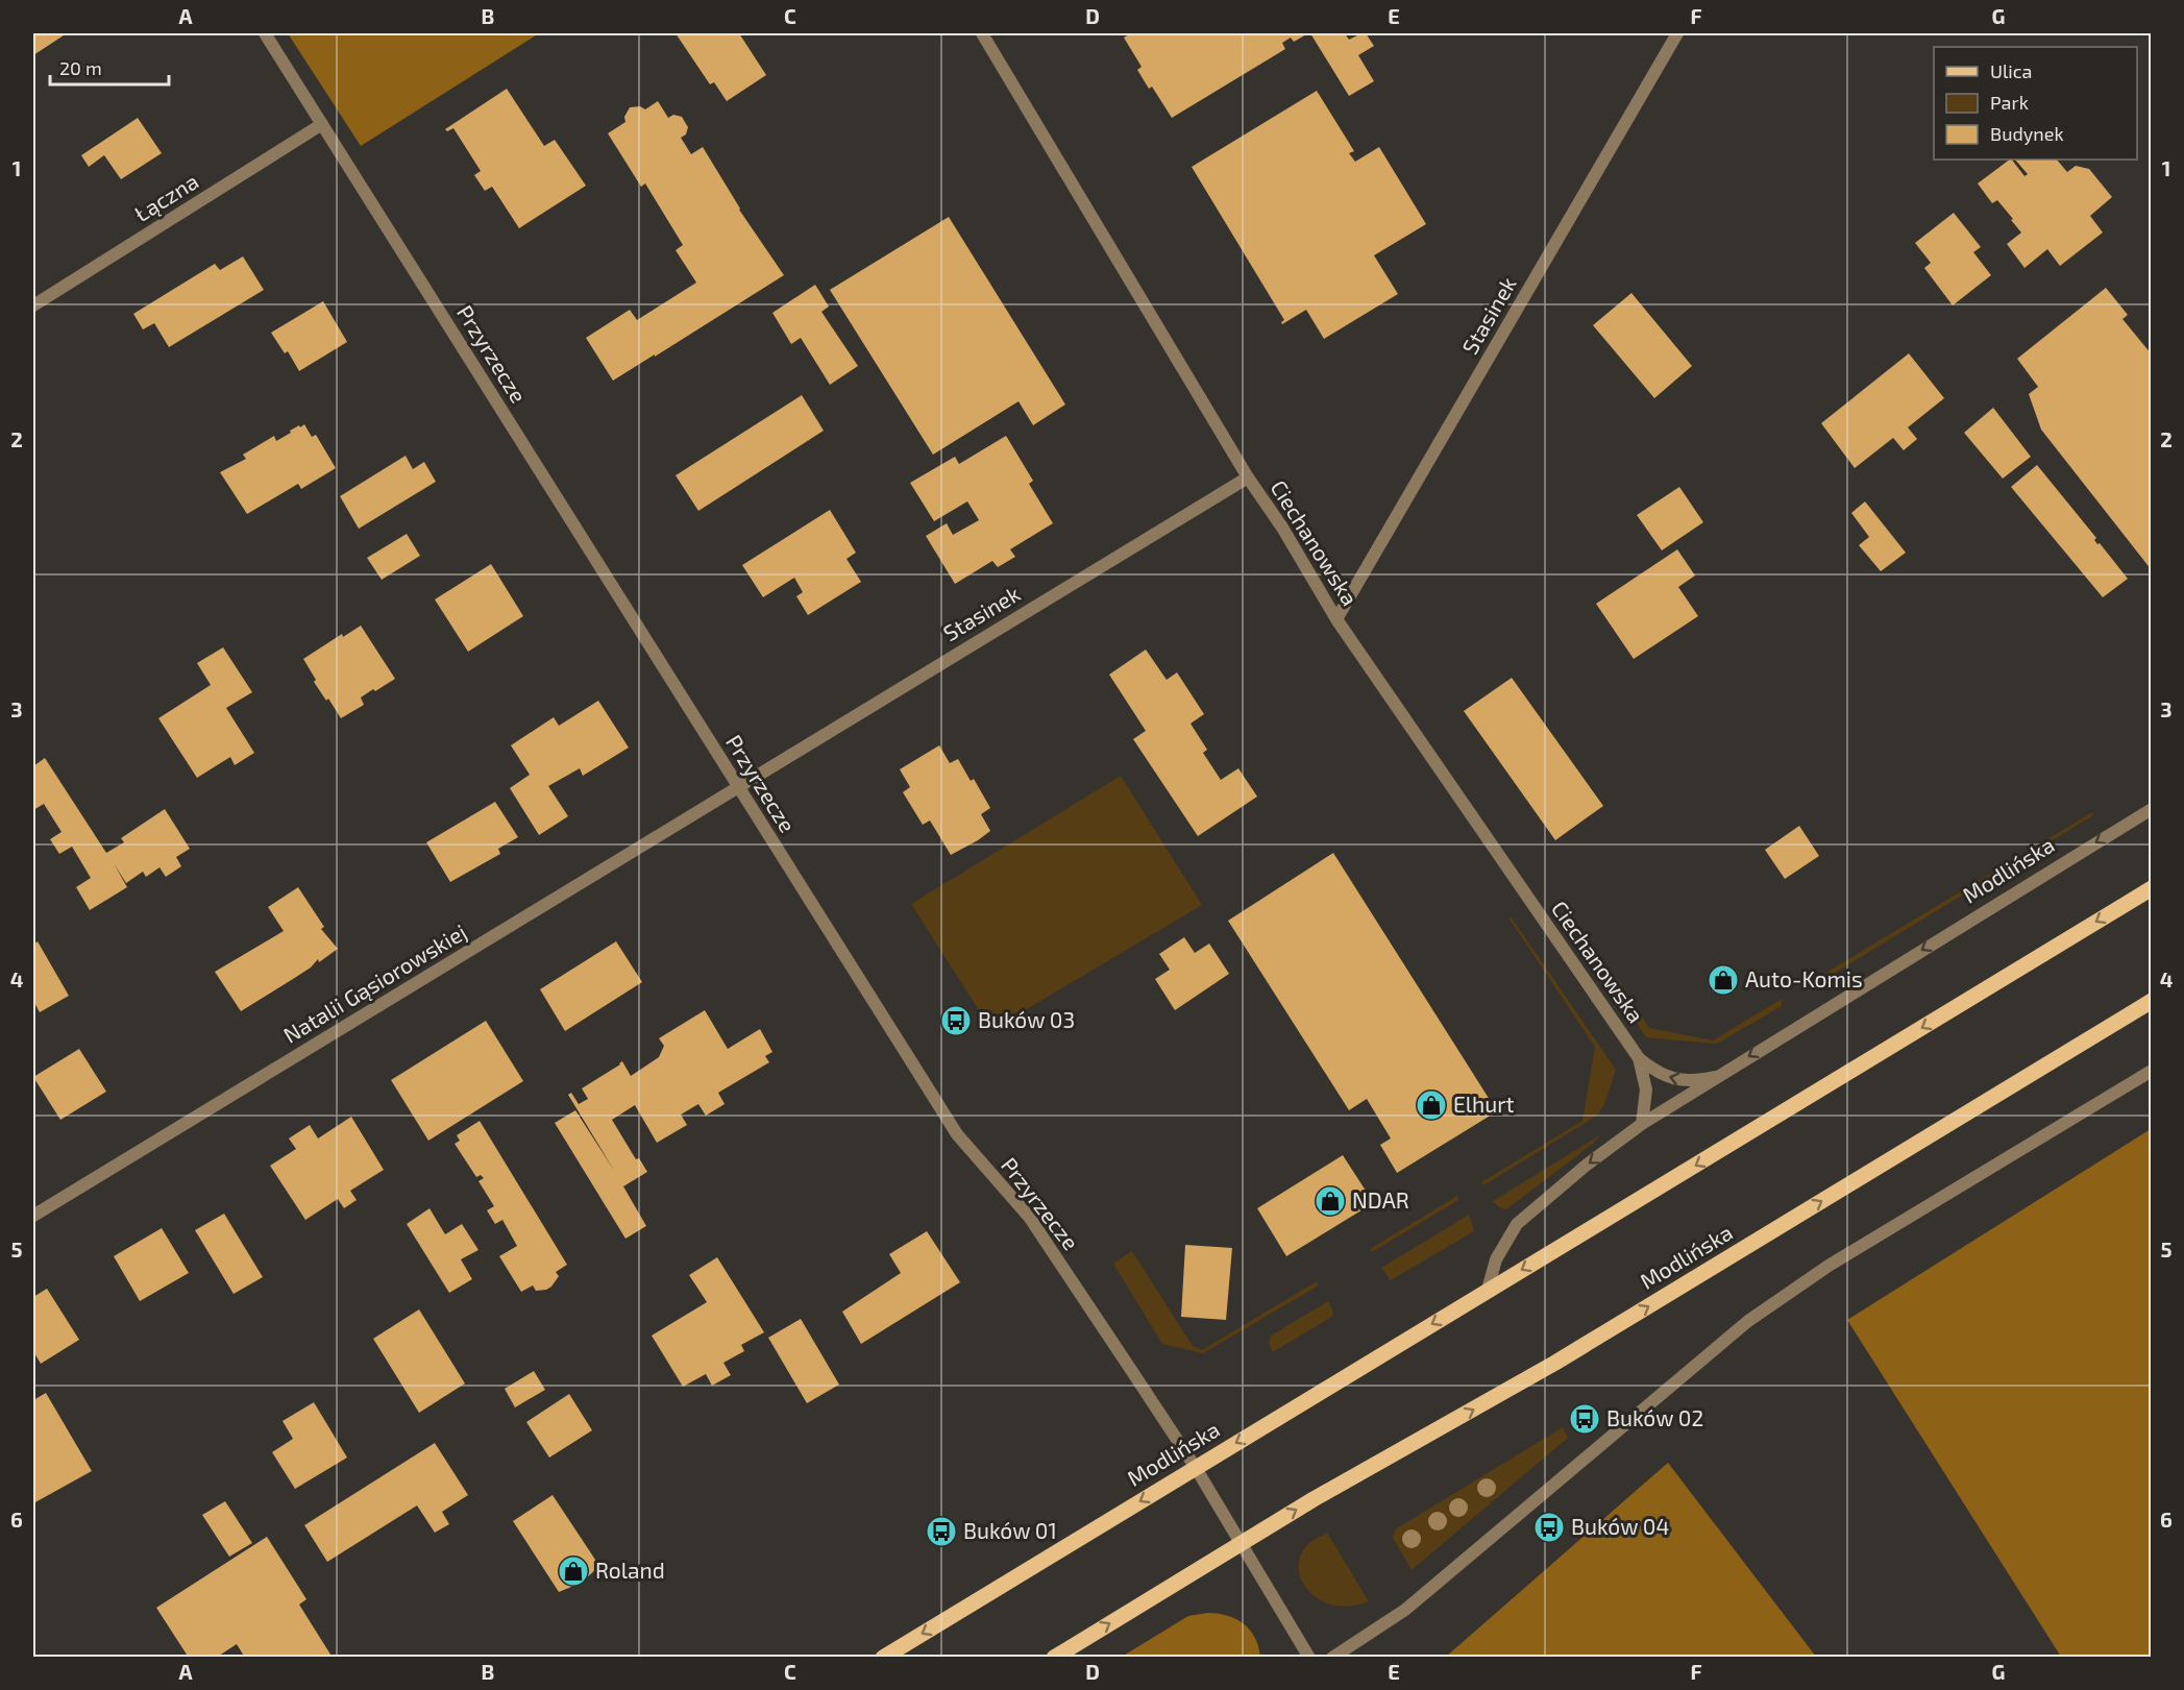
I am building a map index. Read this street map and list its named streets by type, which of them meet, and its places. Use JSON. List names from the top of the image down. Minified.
{"streets":{"main road":["Modlińska"],"street":["Łączna","Stasinek","Przyrzecze","Ciechanowska","Natalii Gąsiorowskiej"]},"crossings":[["Łączna","Przyrzecze"],["Stasinek","Przyrzecze"],["Stasinek","Ciechanowska"],["Stasinek","Natalii Gąsiorowskiej"],["Przyrzecze","Modlińska"],["Przyrzecze","Natalii Gąsiorowskiej"],["Ciechanowska","Modlińska"]],"places":{"shop":["Auto-Komis","Elhurt","NDAR","Roland"],"bus stop":["Buków 03","Buków 02","Buków 04","Buków 01"]},"legend":["Ulica","Park","Budynek"],"scale_bar":"20 m","grid":{"columns":["A","B","C","D","E","F","G"],"rows":["1","2","3","4","5","6"]}}
